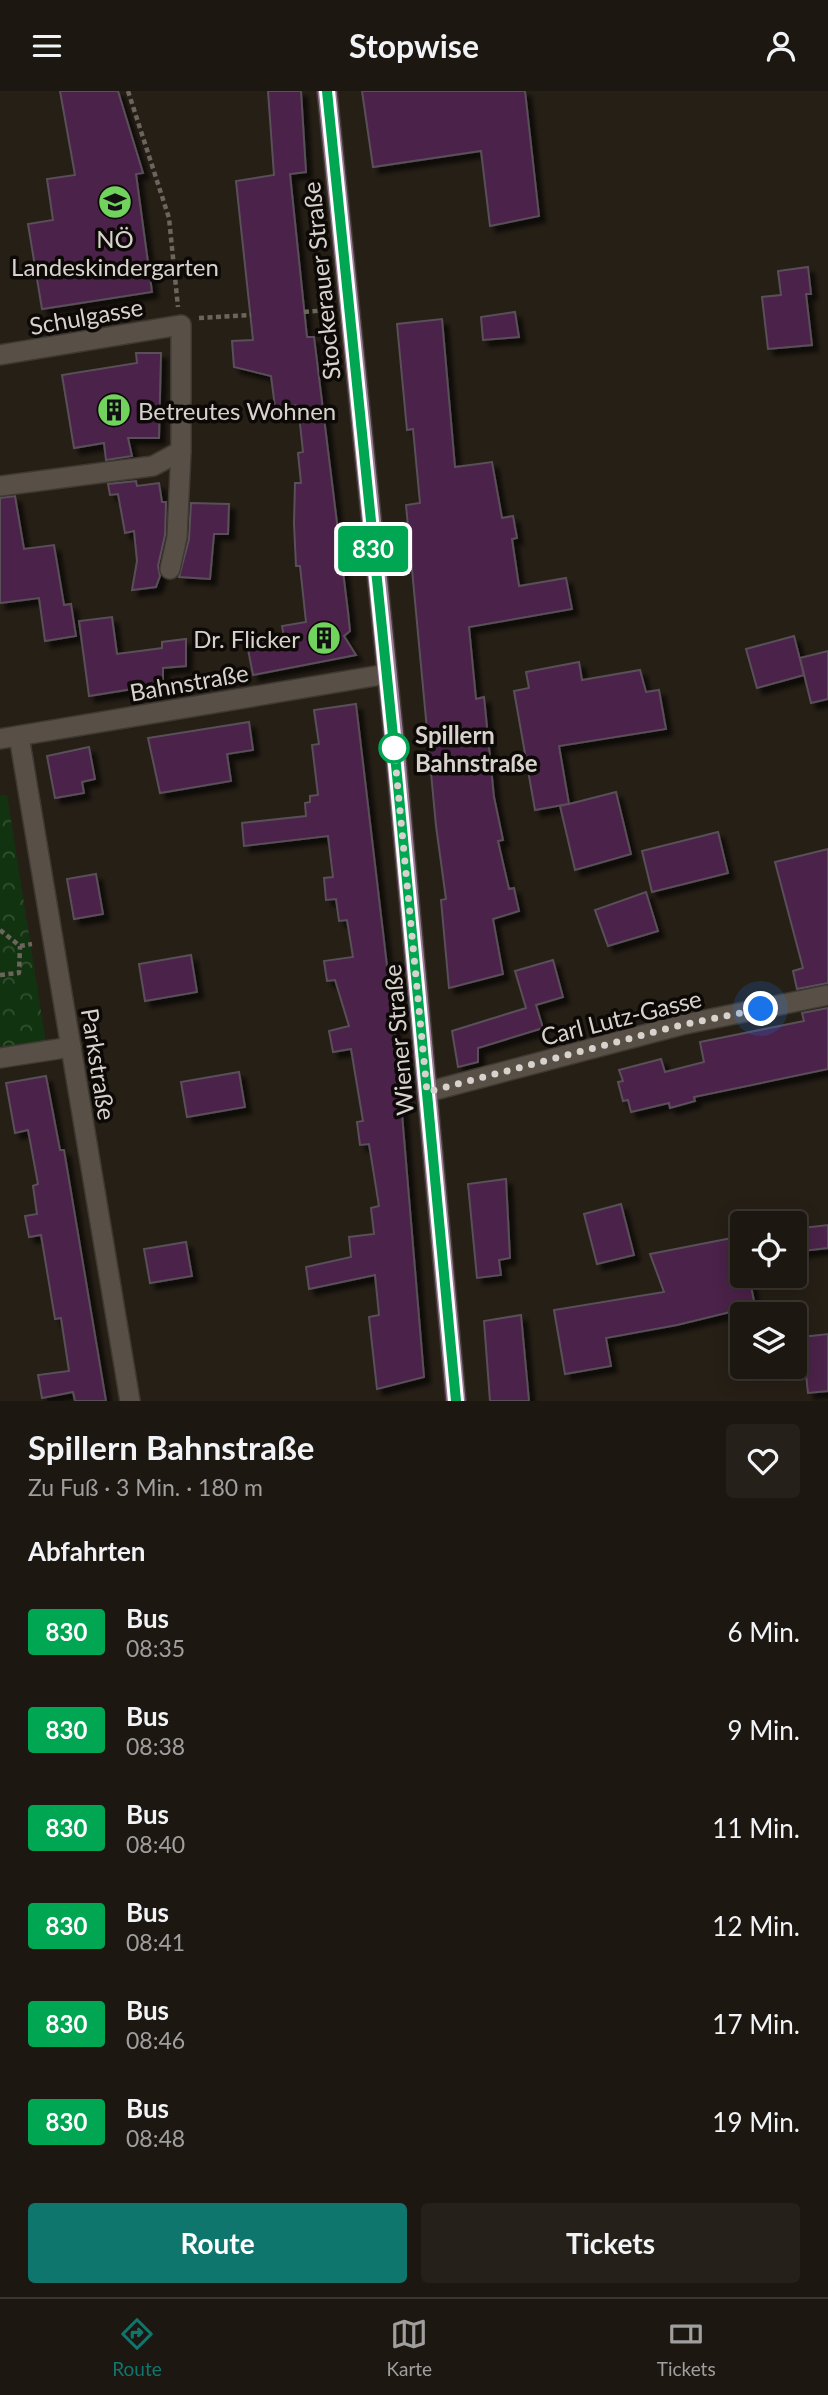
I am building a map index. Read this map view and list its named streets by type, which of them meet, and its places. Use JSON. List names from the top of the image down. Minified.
{"streets":{"main road":["Stockerauer Straße","Wiener Straße"],"street":["Schulgasse","Bahnstraße","Carl Lutz-Gasse","Parkstraße"]},"crossings":[["Stockerauer Straße","Bahnstraße"],["Stockerauer Straße","Wiener Straße"],["Bahnstraße","Wiener Straße"],["Bahnstraße","Parkstraße"],["Carl Lutz-Gasse","Wiener Straße"]],"places":{"school or university":["NÖ Landeskindergarten"],"building":["Betreutes Wohnen","Dr. Flicker"],"other":["Spillern Bahnstraße"]},"lines":["bus line 830"],"page":{"header":"Stopwise","on_map":"830","heading":[["Spillern Bahnstraße","Zu Fuß · 3 Min. · 180 m"],"Abfahrten"],"list":[{"mark":"830","name":"Bus","note":"08:35","value":"6 Min."},{"mark":"830","name":"Bus","note":"08:38","value":"9 Min."},{"mark":"830","name":"Bus","note":"08:40","value":"11 Min."},{"mark":"830","name":"Bus","note":"08:41","value":"12 Min."},{"mark":"830","name":"Bus","note":"08:46","value":"17 Min."},{"mark":"830","name":"Bus","note":"08:48","value":"19 Min."}],"buttons":["Route","Tickets"],"tabs":["Route","Karte","Tickets"]}}
